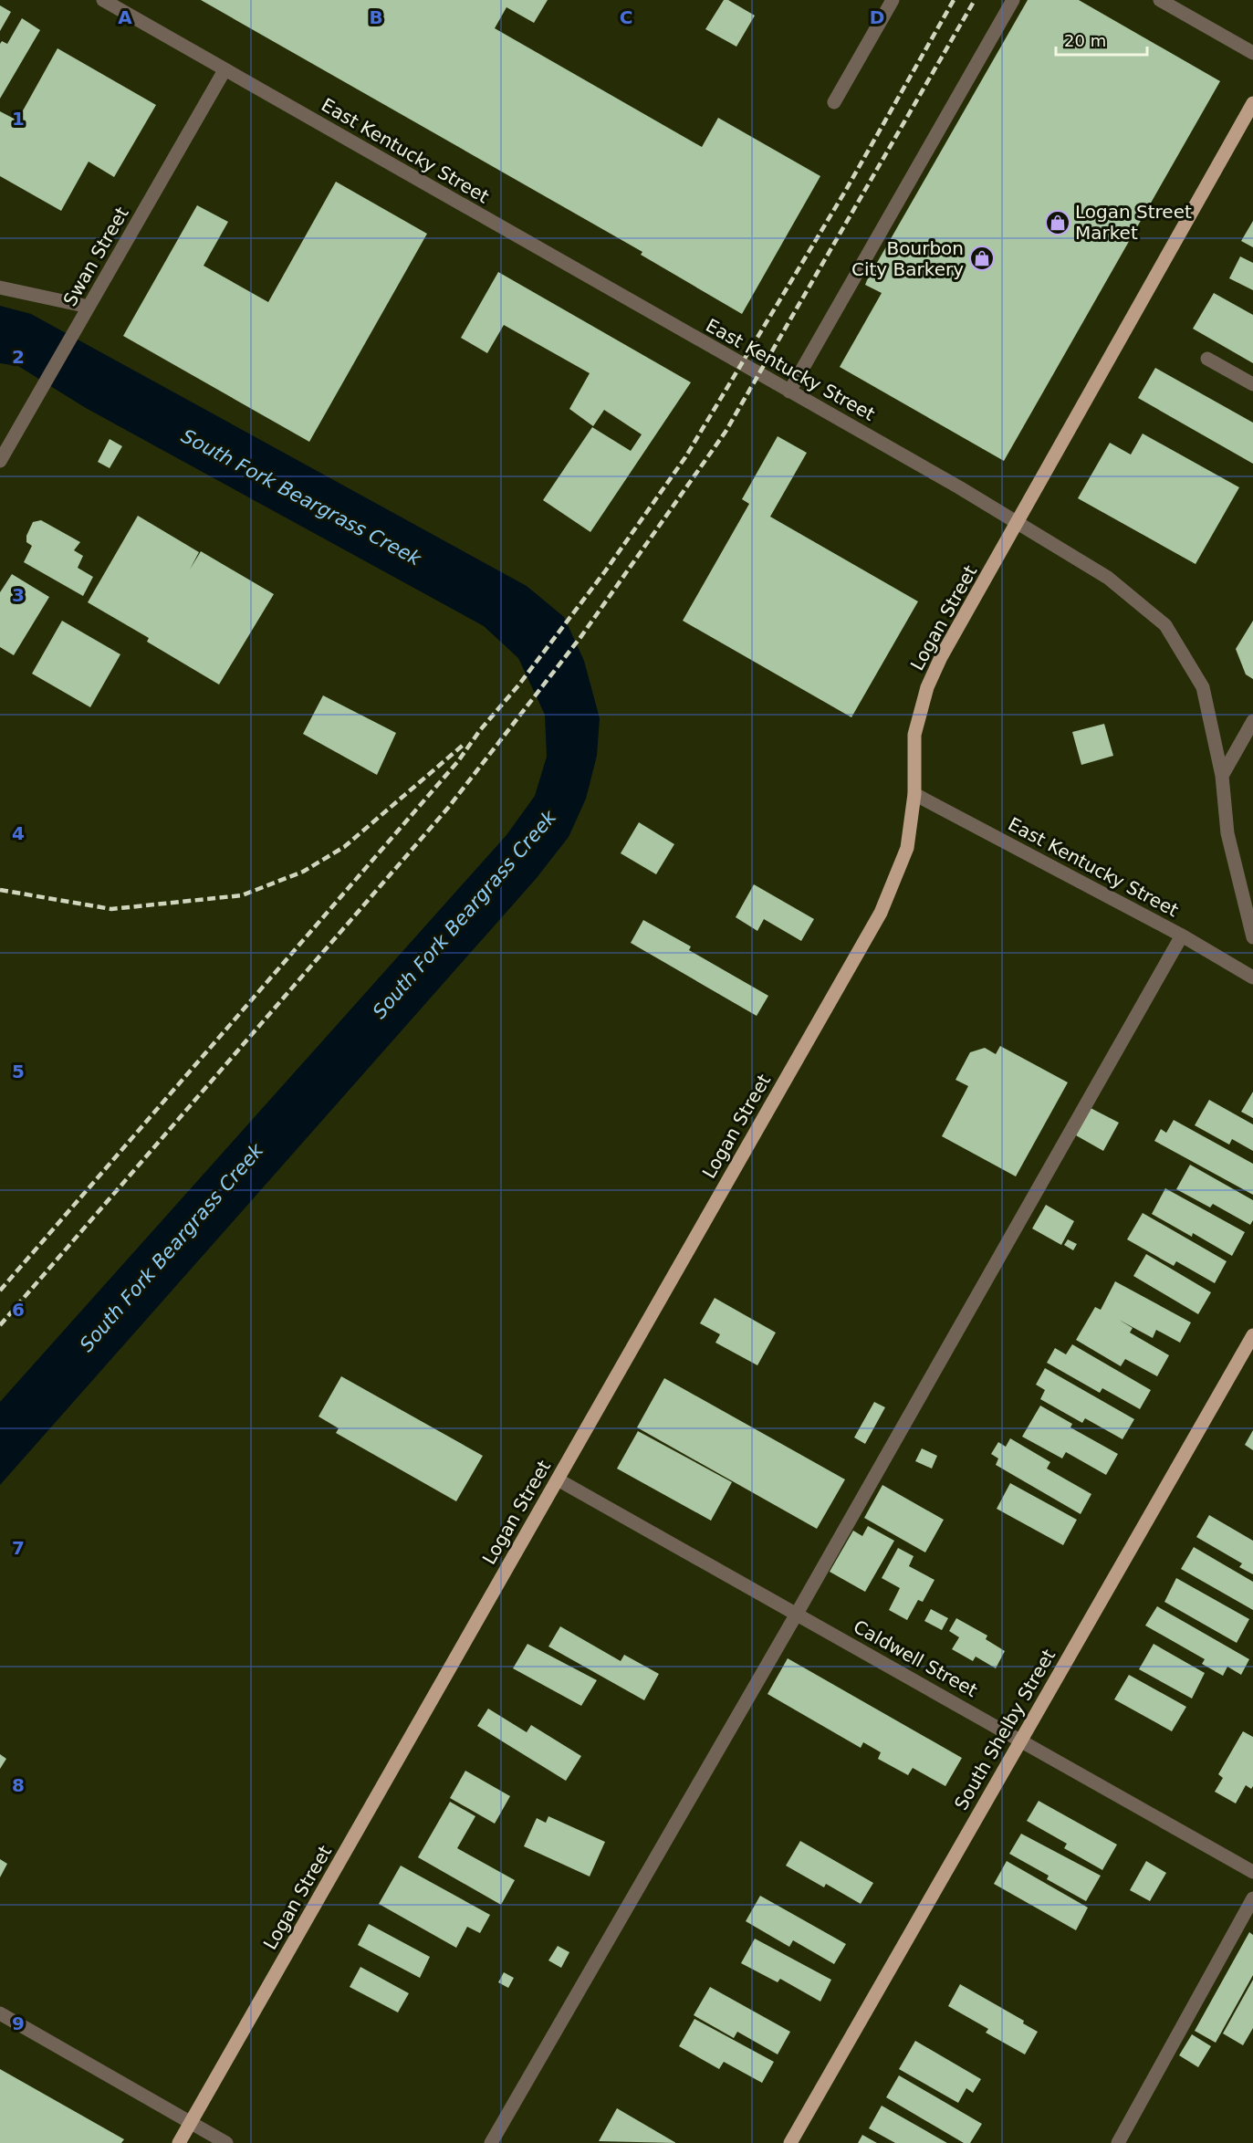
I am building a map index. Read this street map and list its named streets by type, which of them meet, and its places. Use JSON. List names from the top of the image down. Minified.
{"streets":{"main road":["Logan Street","South Shelby Street"],"street":["East Kentucky Street","Swan Street","Caldwell Street"]},"crossings":[["East Kentucky Street","Swan Street"],["East Kentucky Street","Logan Street"],["Logan Street","Caldwell Street"],["Caldwell Street","South Shelby Street"]],"water":["South Fork Beargrass Creek"],"places":{"shop":["Logan Street Market","Bourbon City Barkery"]},"scale_bar":"20 m","grid":{"columns":["A","B","C","D"],"rows":["1","2","3","4","5","6","7","8","9"]}}
